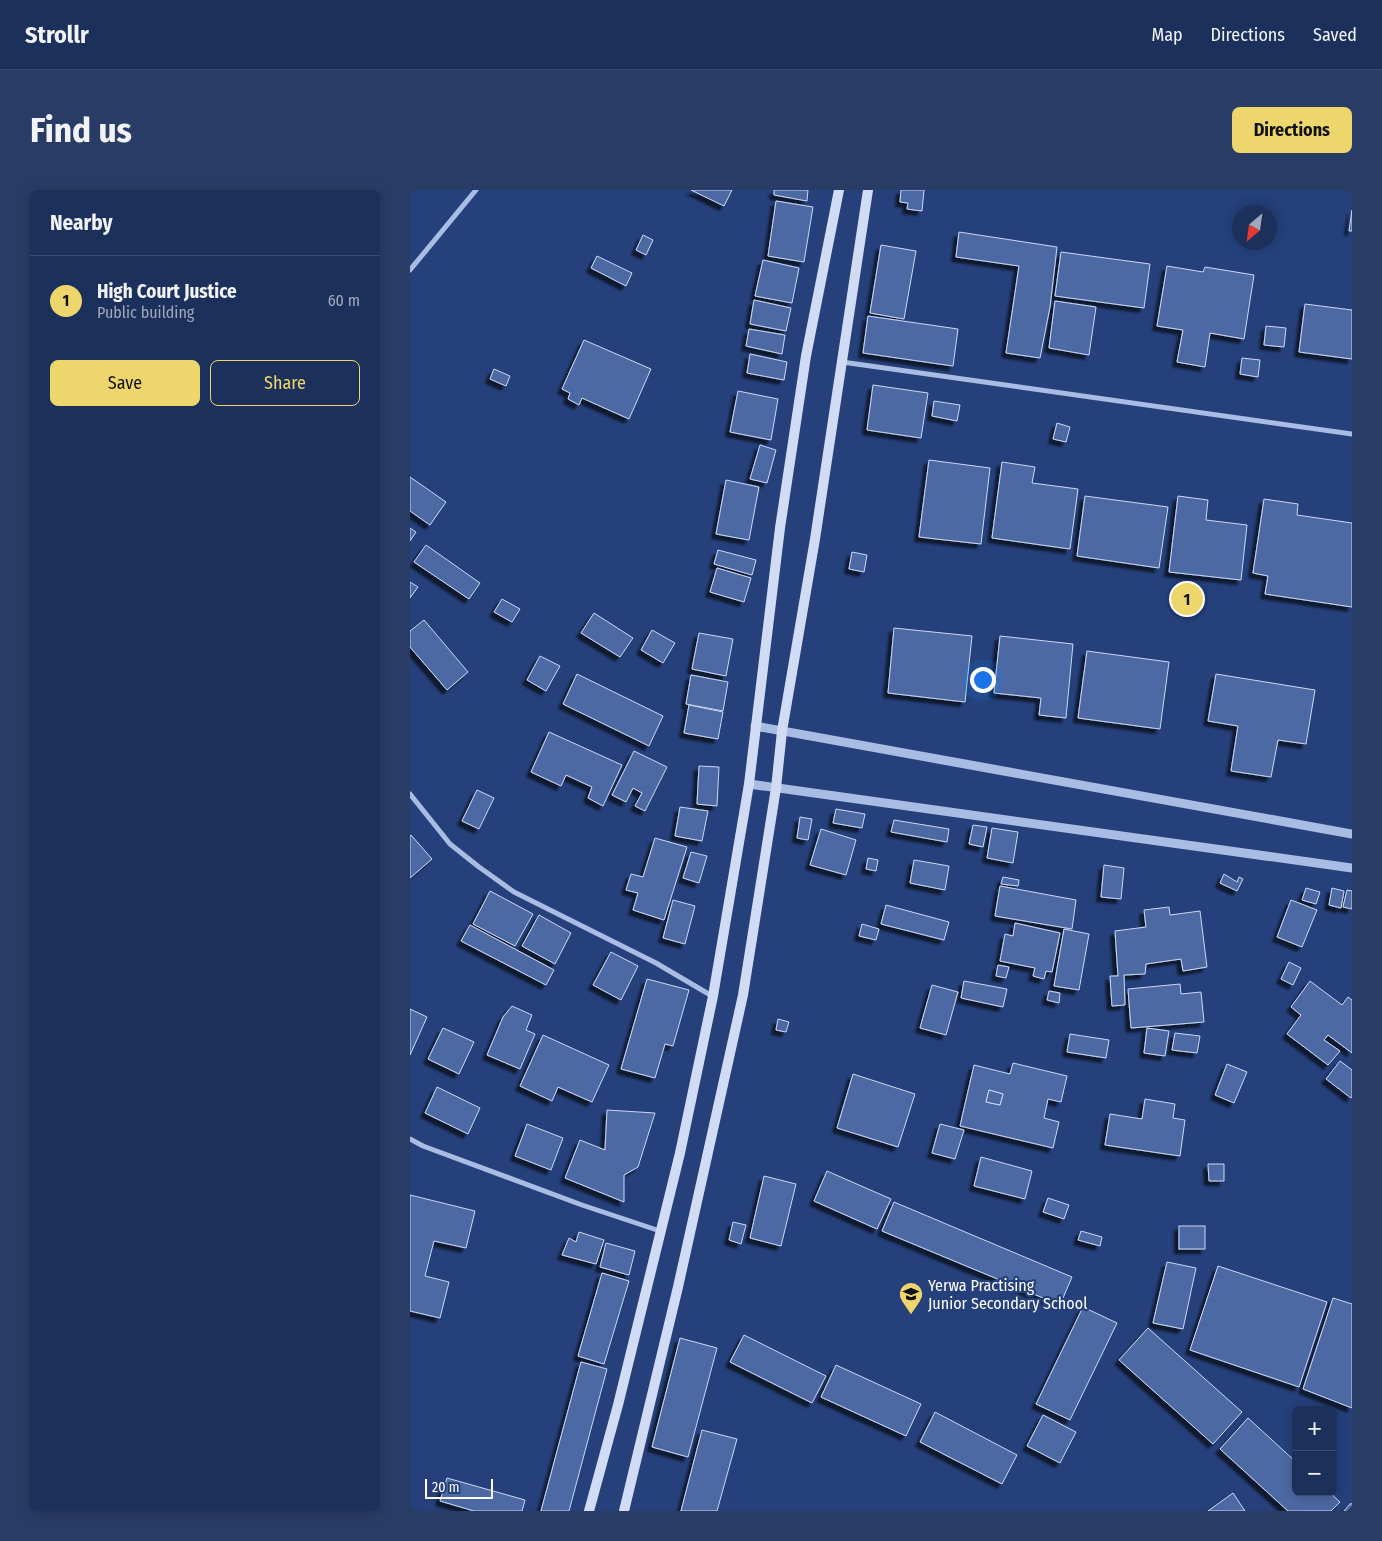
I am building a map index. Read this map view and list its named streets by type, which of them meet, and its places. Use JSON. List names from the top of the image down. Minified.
{"places":{"school or university":["Yerwa Practising Junior Secondary School"]},"scale_bar":"20 m","north":"bottom left","page":{"header":"Strollr","nav":["Map","Directions","Saved"],"buttons":["Directions",["Save","Share"]],"title":"Find us","heading":"Nearby","list":[{"mark":"1","name":"High Court Justice","note":"Public building","value":"60 m"}],"pins":"1","map_buttons":["+","−"],"scale":"20 m"}}
